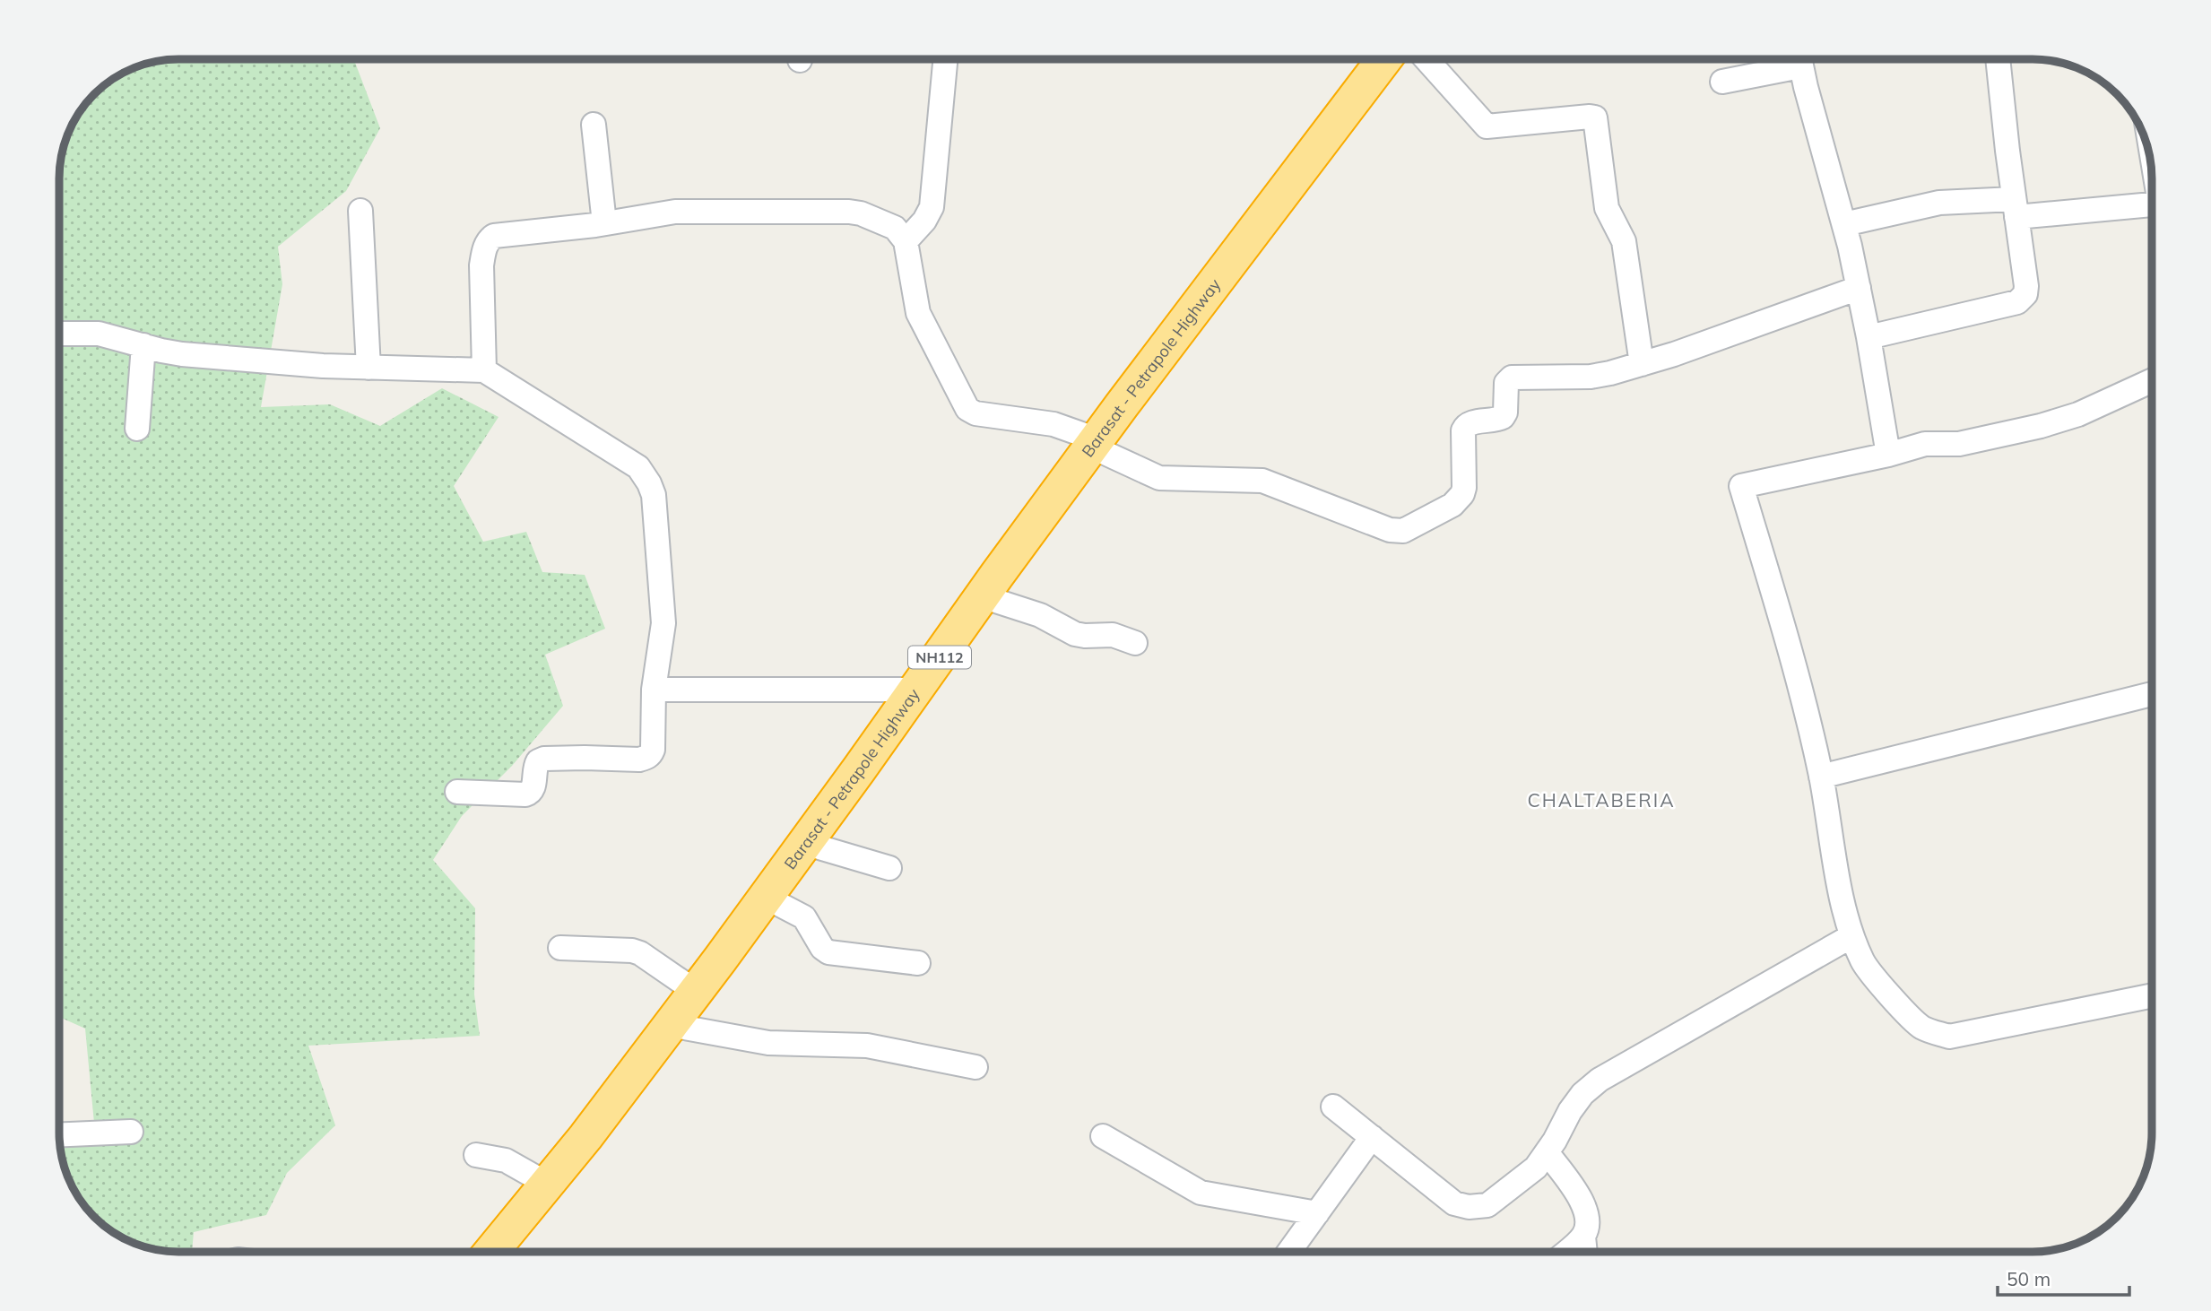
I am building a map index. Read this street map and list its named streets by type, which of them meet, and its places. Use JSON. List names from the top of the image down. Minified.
{"streets":{"highway":["Barasat - Petrapole Highway","NH112"]},"districts":["CHALTABERIA"],"scale_bar":"50 m"}
